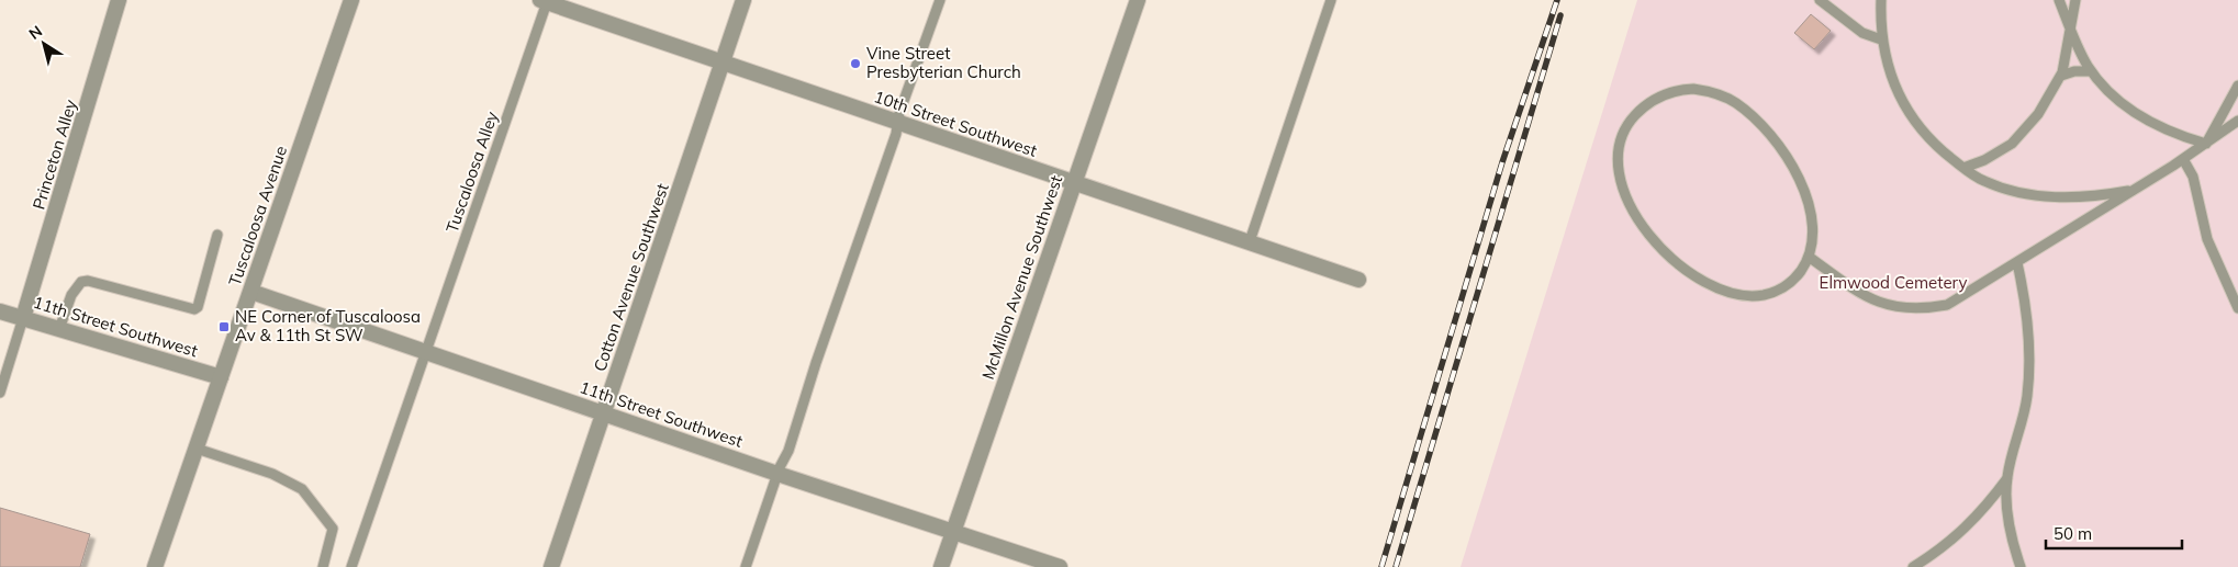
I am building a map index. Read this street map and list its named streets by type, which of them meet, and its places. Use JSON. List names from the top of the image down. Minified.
{"streets":{"street":["10th Street Southwest","Princeton Alley","Tuscaloosa Avenue","Cotton Avenue Southwest","McMillon Avenue Southwest","11th Street Southwest"],"lane":["Tuscaloosa Alley"]},"crossings":[["10th Street Southwest","Tuscaloosa Alley"],["10th Street Southwest","Cotton Avenue Southwest"],["10th Street Southwest","McMillon Avenue Southwest"],["Princeton Alley","11th Street Southwest"],["Tuscaloosa Alley","11th Street Southwest"],["Tuscaloosa Avenue","11th Street Southwest"],["Cotton Avenue Southwest","11th Street Southwest"],["McMillon Avenue Southwest","11th Street Southwest"]],"parks":["Elmwood Cemetery"],"places":{"other":["Vine Street Presbyterian Church"],"transit":["NE Corner of Tuscaloosa Av & 11th St SW"]},"scale_bar":"50 m","north":"top left"}
